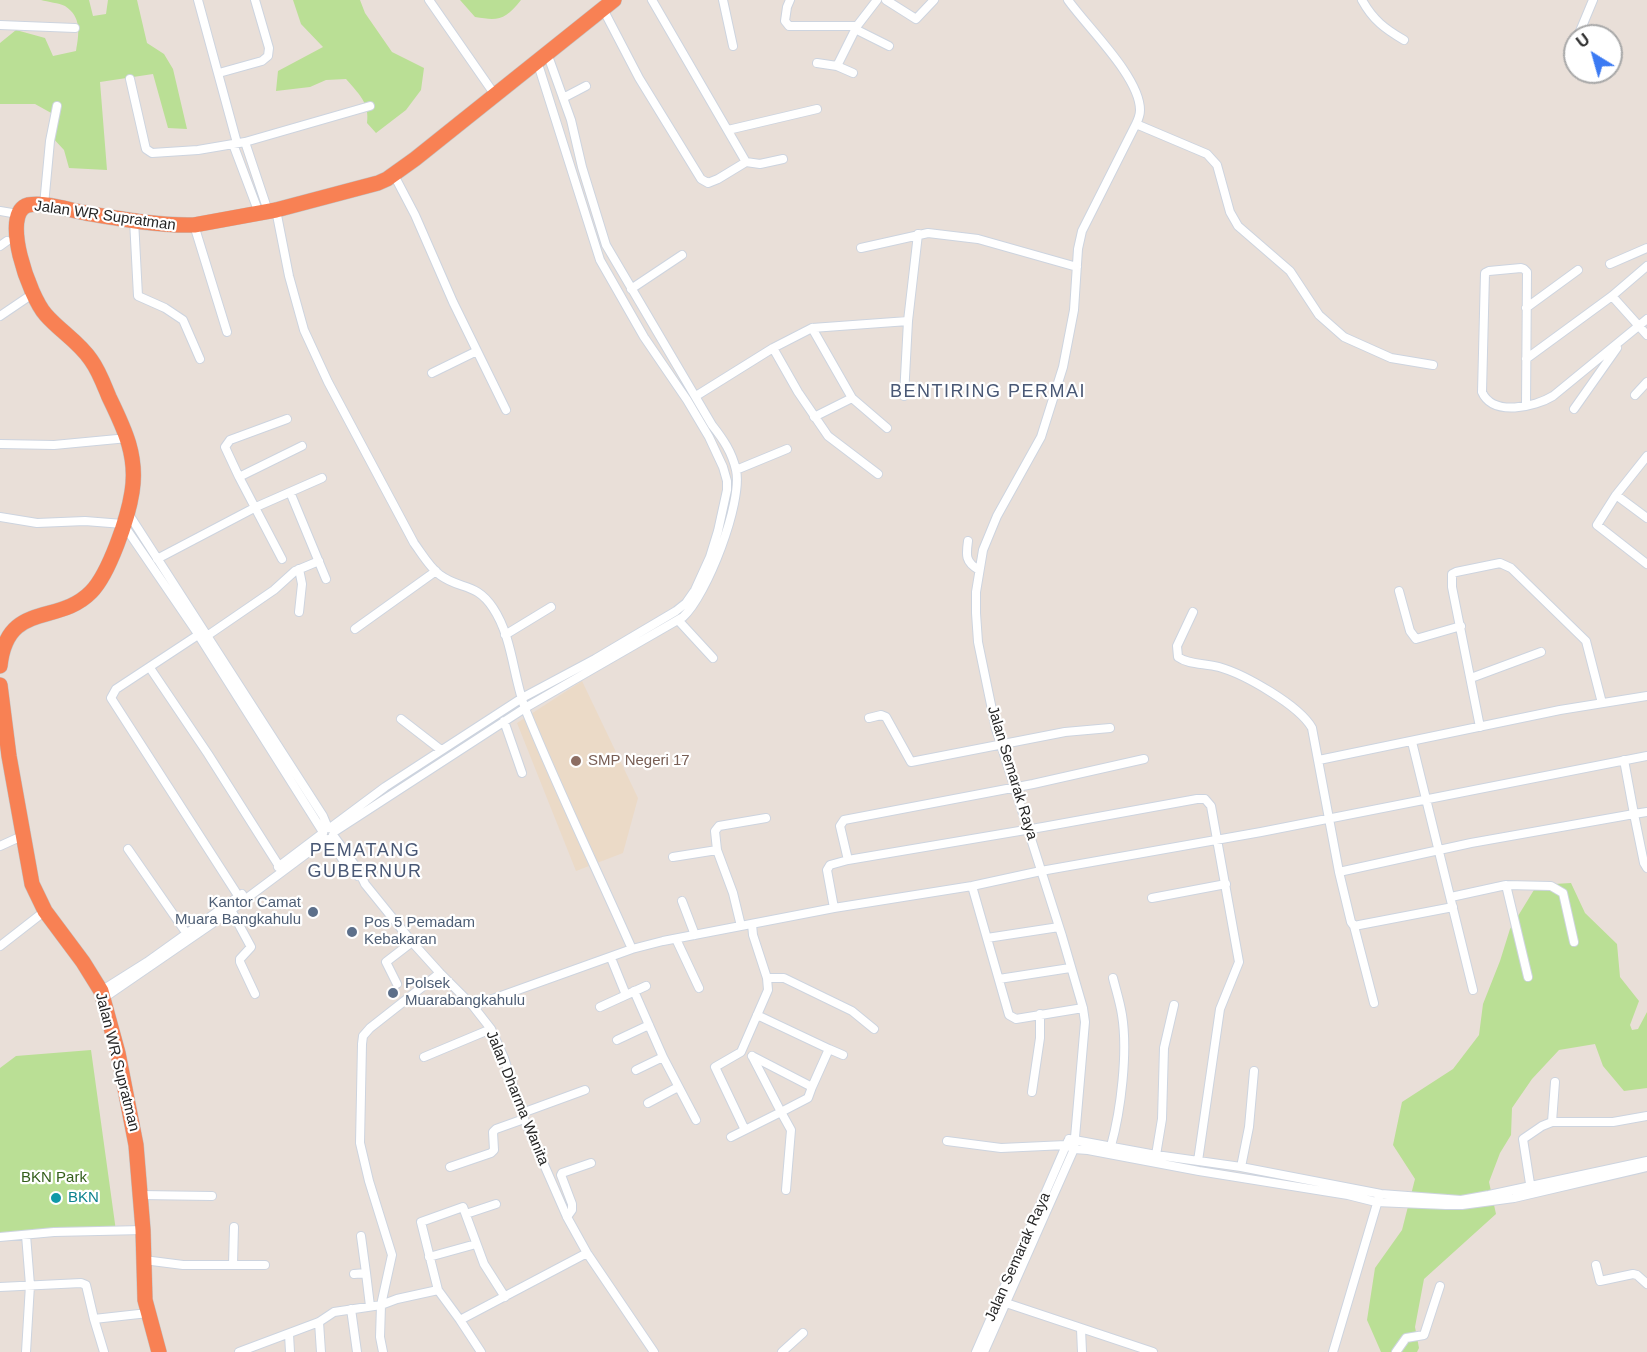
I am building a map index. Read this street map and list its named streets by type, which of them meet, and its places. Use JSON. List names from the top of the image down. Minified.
{"streets":{"highway":["Jalan WR Supratman"],"street":["Jalan Semarak Raya","Jalan Dharma Wanita"]},"districts":["BENTIRING PERMAI","PEMATANG GUBERNUR"],"parks":["BKN Park"],"places":["SMP Negeri 17","Kantor Camat Muara Bangkahulu","Pos 5 Pemadam Kebakaran","Polsek Muarabangkahulu","BKN"],"north":"top left"}
